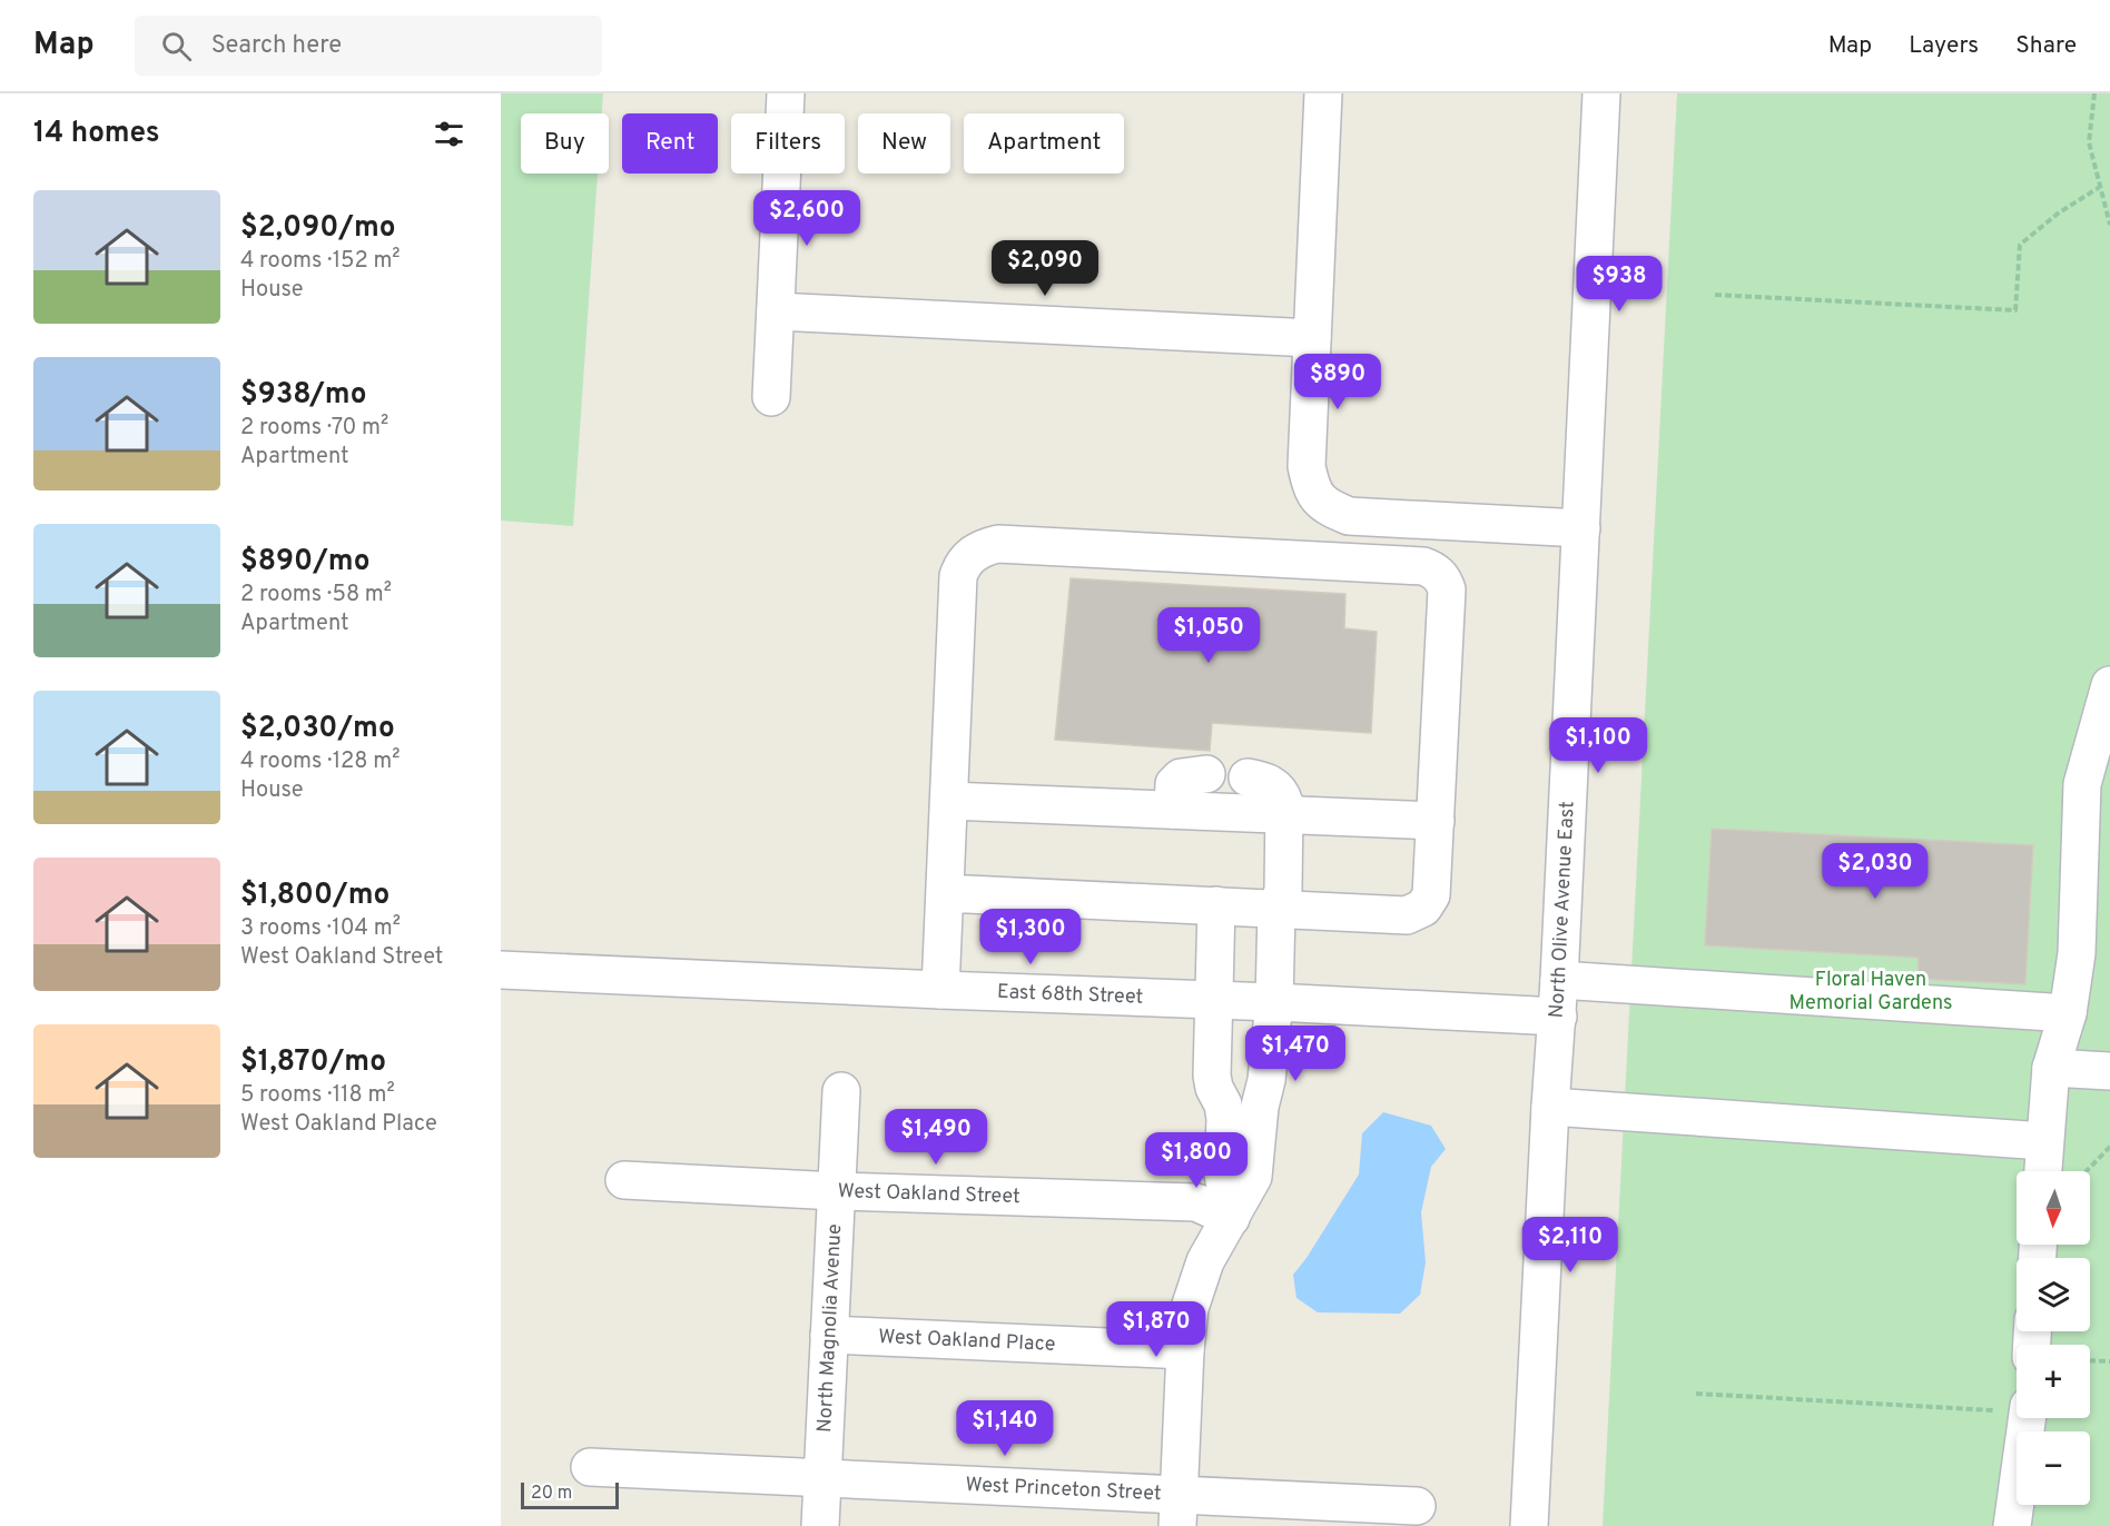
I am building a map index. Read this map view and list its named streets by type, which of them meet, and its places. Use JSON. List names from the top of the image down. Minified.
{"streets":{"street":["North Olive Avenue East","East 68th Street","West Oakland Street","North Magnolia Avenue","West Oakland Place","West Princeton Street"]},"crossings":[["North Olive Avenue East","East 68th Street"],["West Oakland Street","North Magnolia Avenue"],["North Magnolia Avenue","West Oakland Place"],["North Magnolia Avenue","West Princeton Street"]],"parks":["Floral Haven Memorial Gardens"],"scale_bar":"20 m","north":"bottom","page":{"header":"Map","search":"Search here","nav":["Map","Layers","Share"],"heading":"14 homes","chip":["Buy","Rent","Filters","New","Apartment"],"list":[{"name":"$2,090/mo","note":"4 rooms · 152 m² · House"},{"name":"$938/mo","note":"2 rooms · 70 m² · Apartment"},{"name":"$890/mo","note":"2 rooms · 58 m² · Apartment"},{"name":"$2,030/mo","note":"4 rooms · 128 m² · House"},{"name":"$1,800/mo","note":"3 rooms · 104 m² · West Oakland Street"},{"name":"$1,870/mo","note":"5 rooms · 118 m² · West Oakland Place"}],"price":["$2,600","$2,090","$938","$890","$1,050","$1,100","$2,030","$1,300","$1,470","$1,490","$1,800","$2,110","$1,870","$1,140"],"map_buttons":["+","−"],"scale":"20 m"}}
